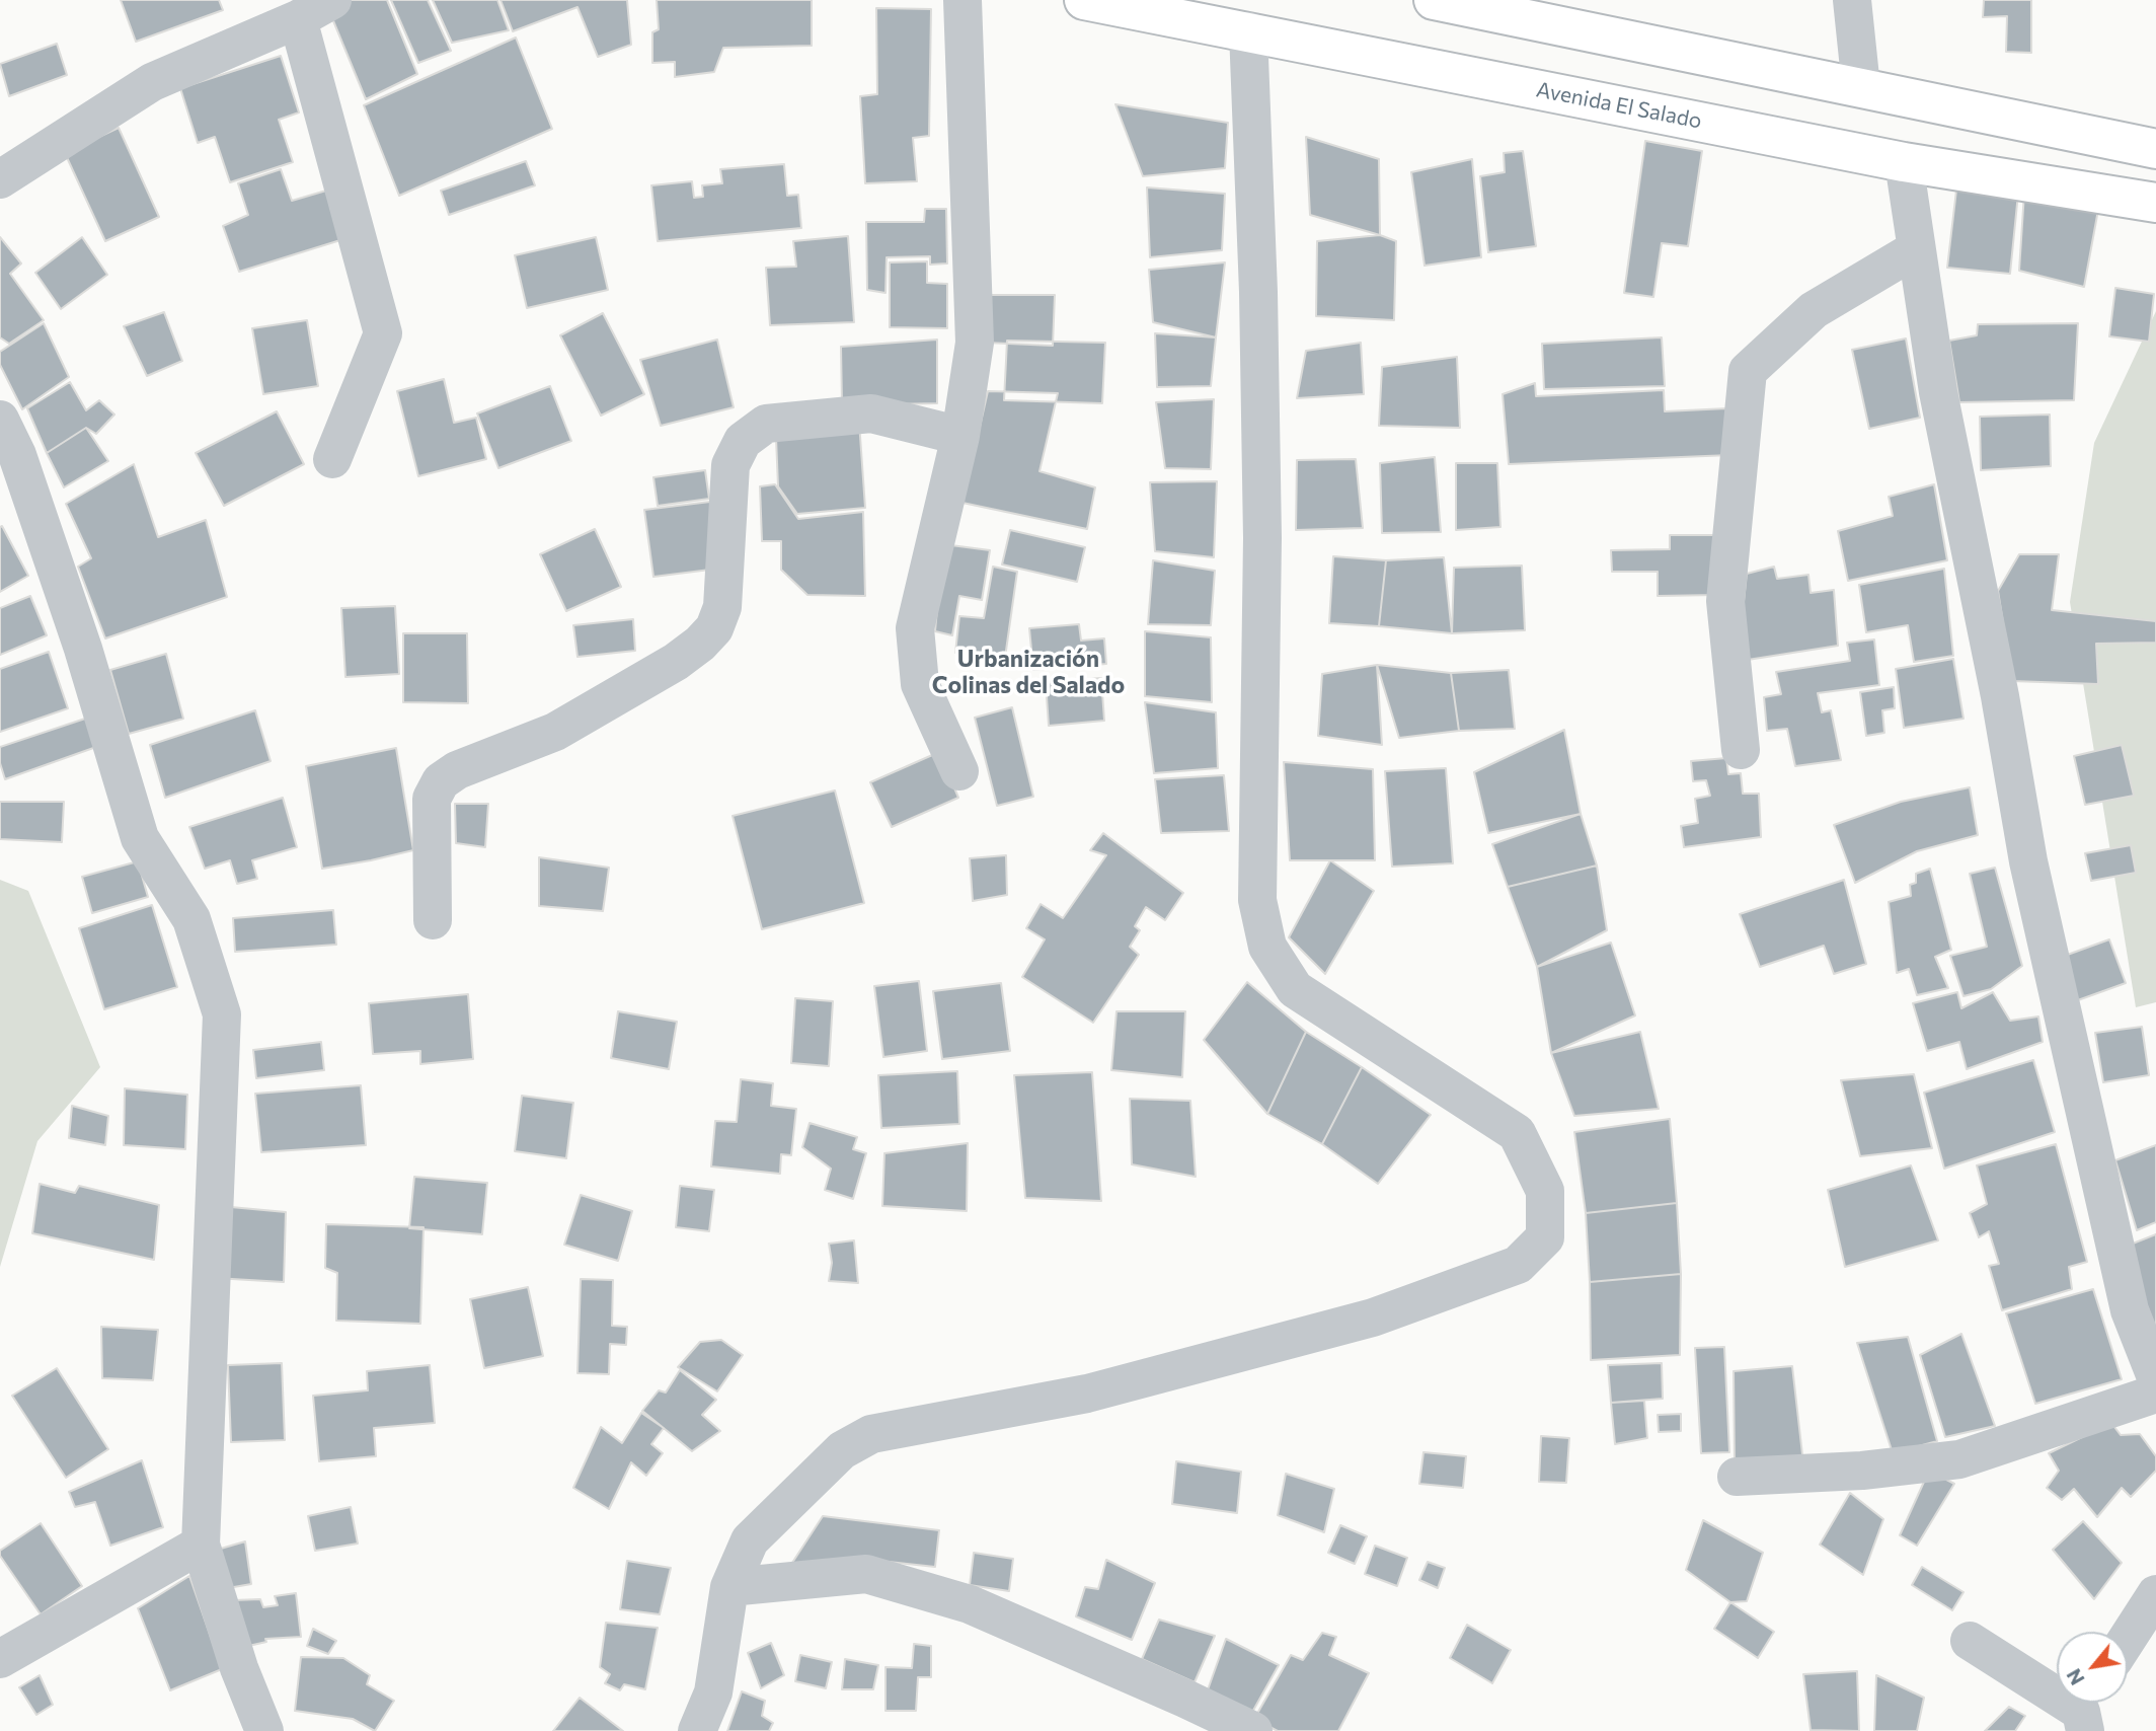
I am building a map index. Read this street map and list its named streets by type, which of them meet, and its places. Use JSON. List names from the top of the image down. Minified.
{"streets":{"main road":["Avenida El Salado"]},"districts":["Urbanización Colinas del Salado"],"north":"bottom left"}
